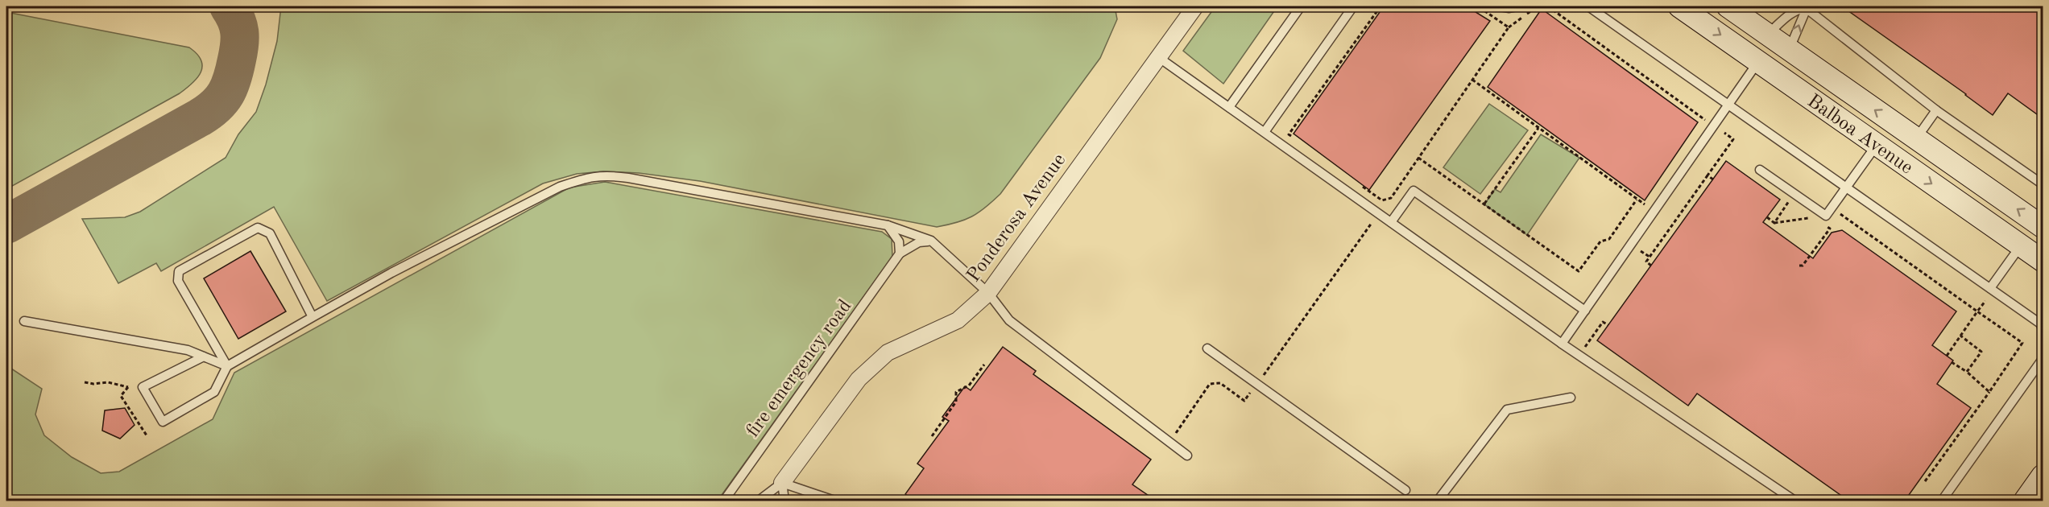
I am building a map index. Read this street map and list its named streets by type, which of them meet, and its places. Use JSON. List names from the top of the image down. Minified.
{"streets":{"main road":["Balboa Avenue"],"street":["Ponderosa Avenue"],"lane":["fire emergency road"]}}
